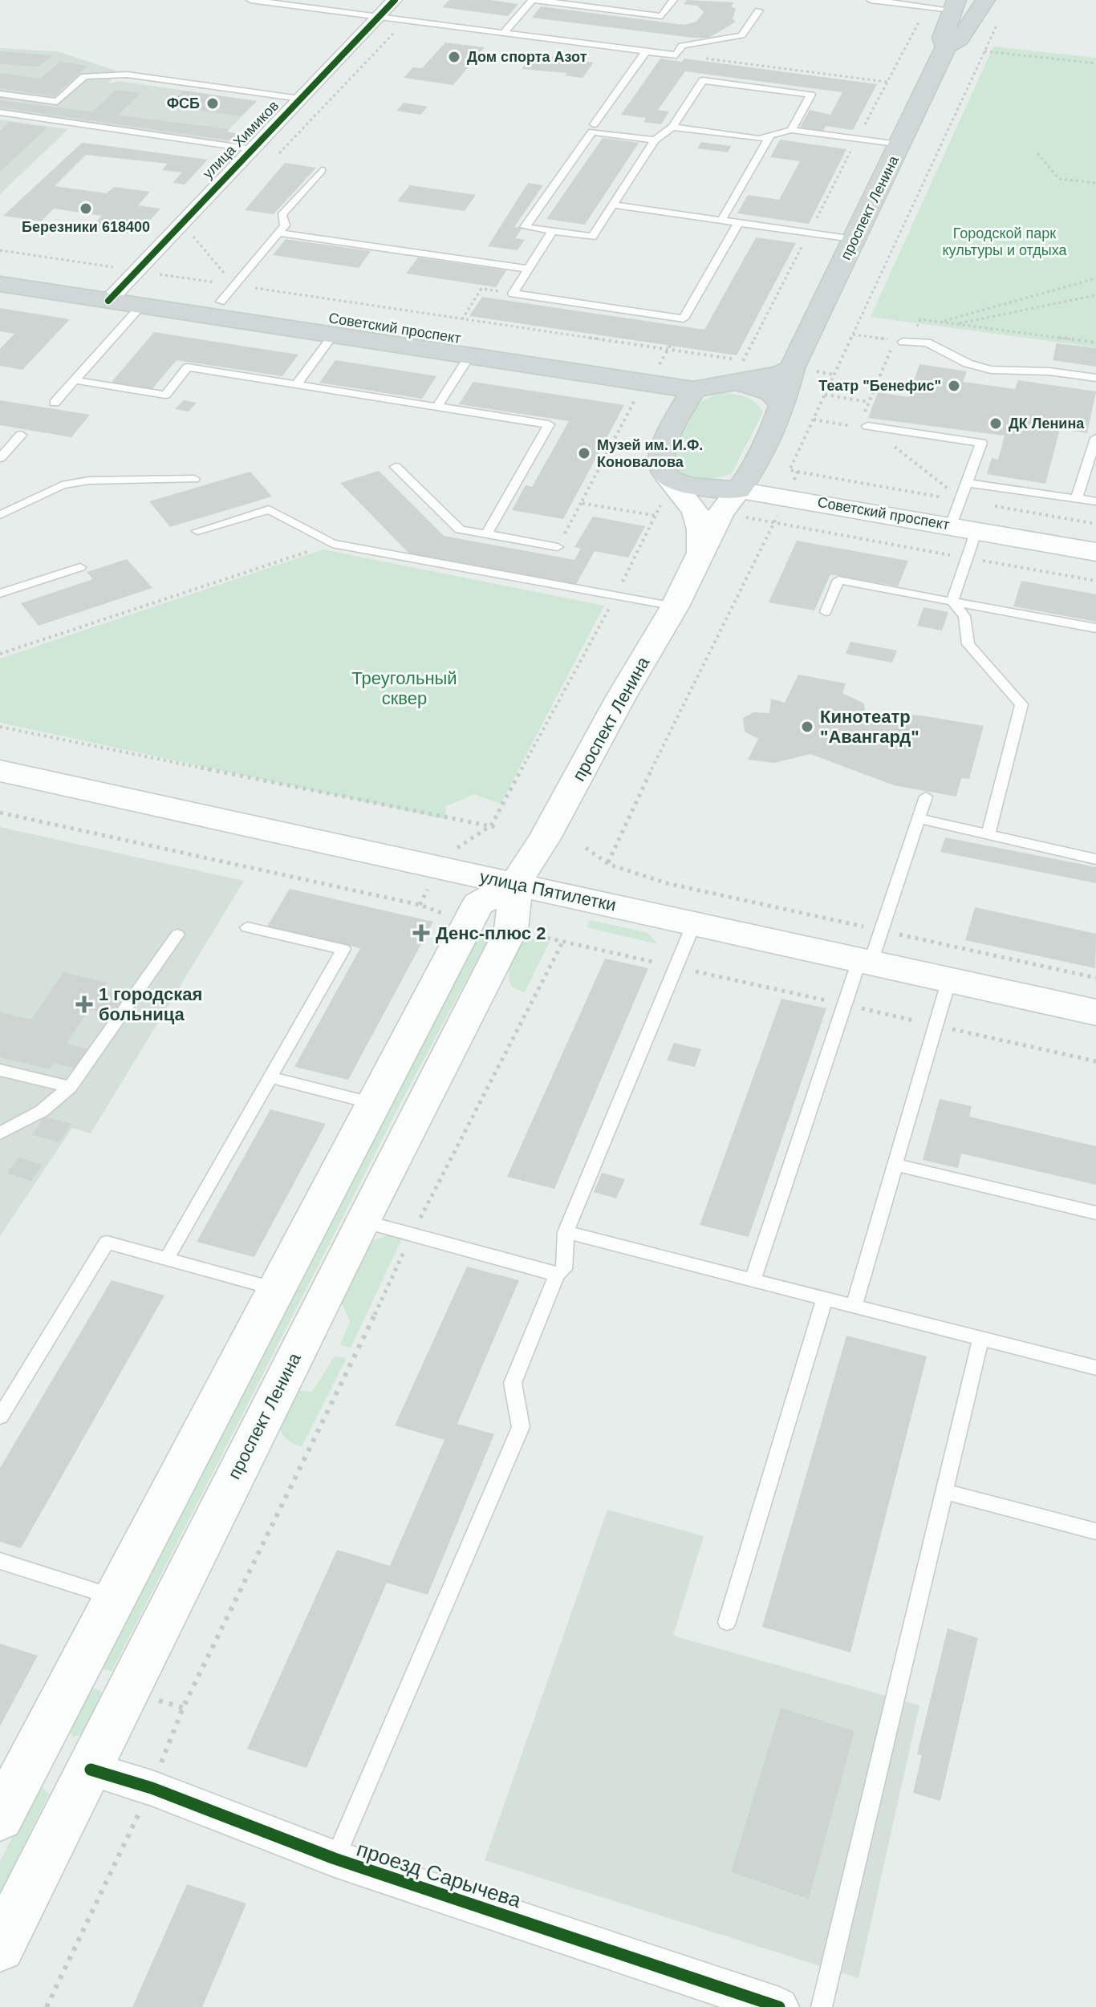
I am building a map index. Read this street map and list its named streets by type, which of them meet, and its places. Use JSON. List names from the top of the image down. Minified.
{"streets":{"main road":["проспект Ленина","Советский проспект","улица Пятилетки"],"street":["улица Химиков","проезд Сарычева"]},"crossings":[["улица Химиков","Советский проспект"],["проспект Ленина","Советский проспект"],["проспект Ленина","улица Пятилетки"],["проспект Ленина","проезд Сарычева"]],"parks":["Городской парк культуры и отдыха","Треугольный сквер"],"places":{"other":["Дом спорта Азот","ФСБ","Березники 618400","Театр \"Бенефис\"","ДК Ленина","Музей им. И.Ф. Коновалова","Кинотеатр \"Авангард\""],"health":["Денс-плюс 2","1 городская больница"]}}
